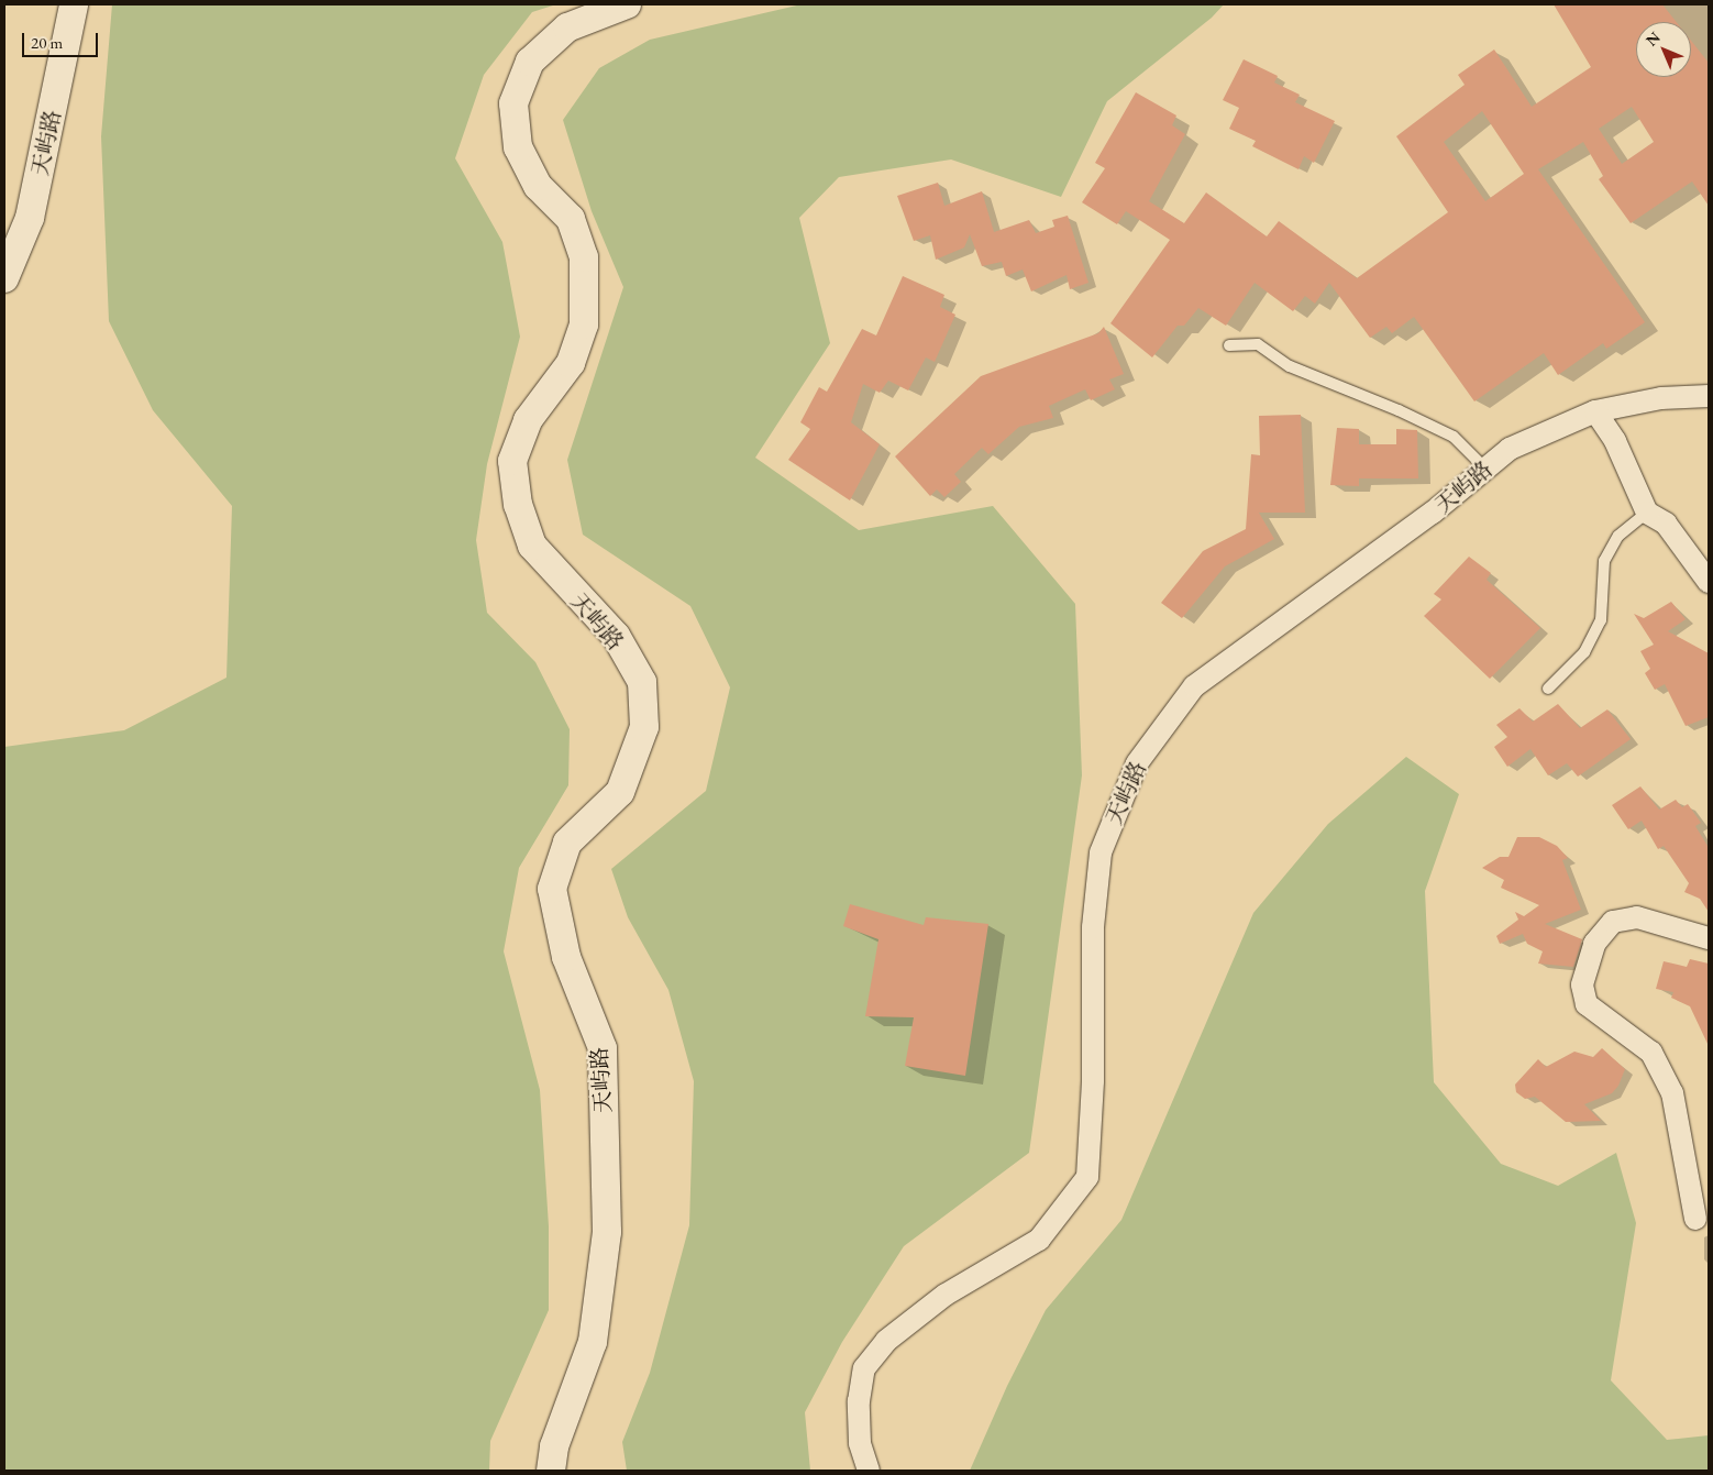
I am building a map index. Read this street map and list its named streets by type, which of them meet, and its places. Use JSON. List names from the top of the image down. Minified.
{"streets":{"street":["天屿路"]},"scale_bar":"20 m","north":"top left"}
